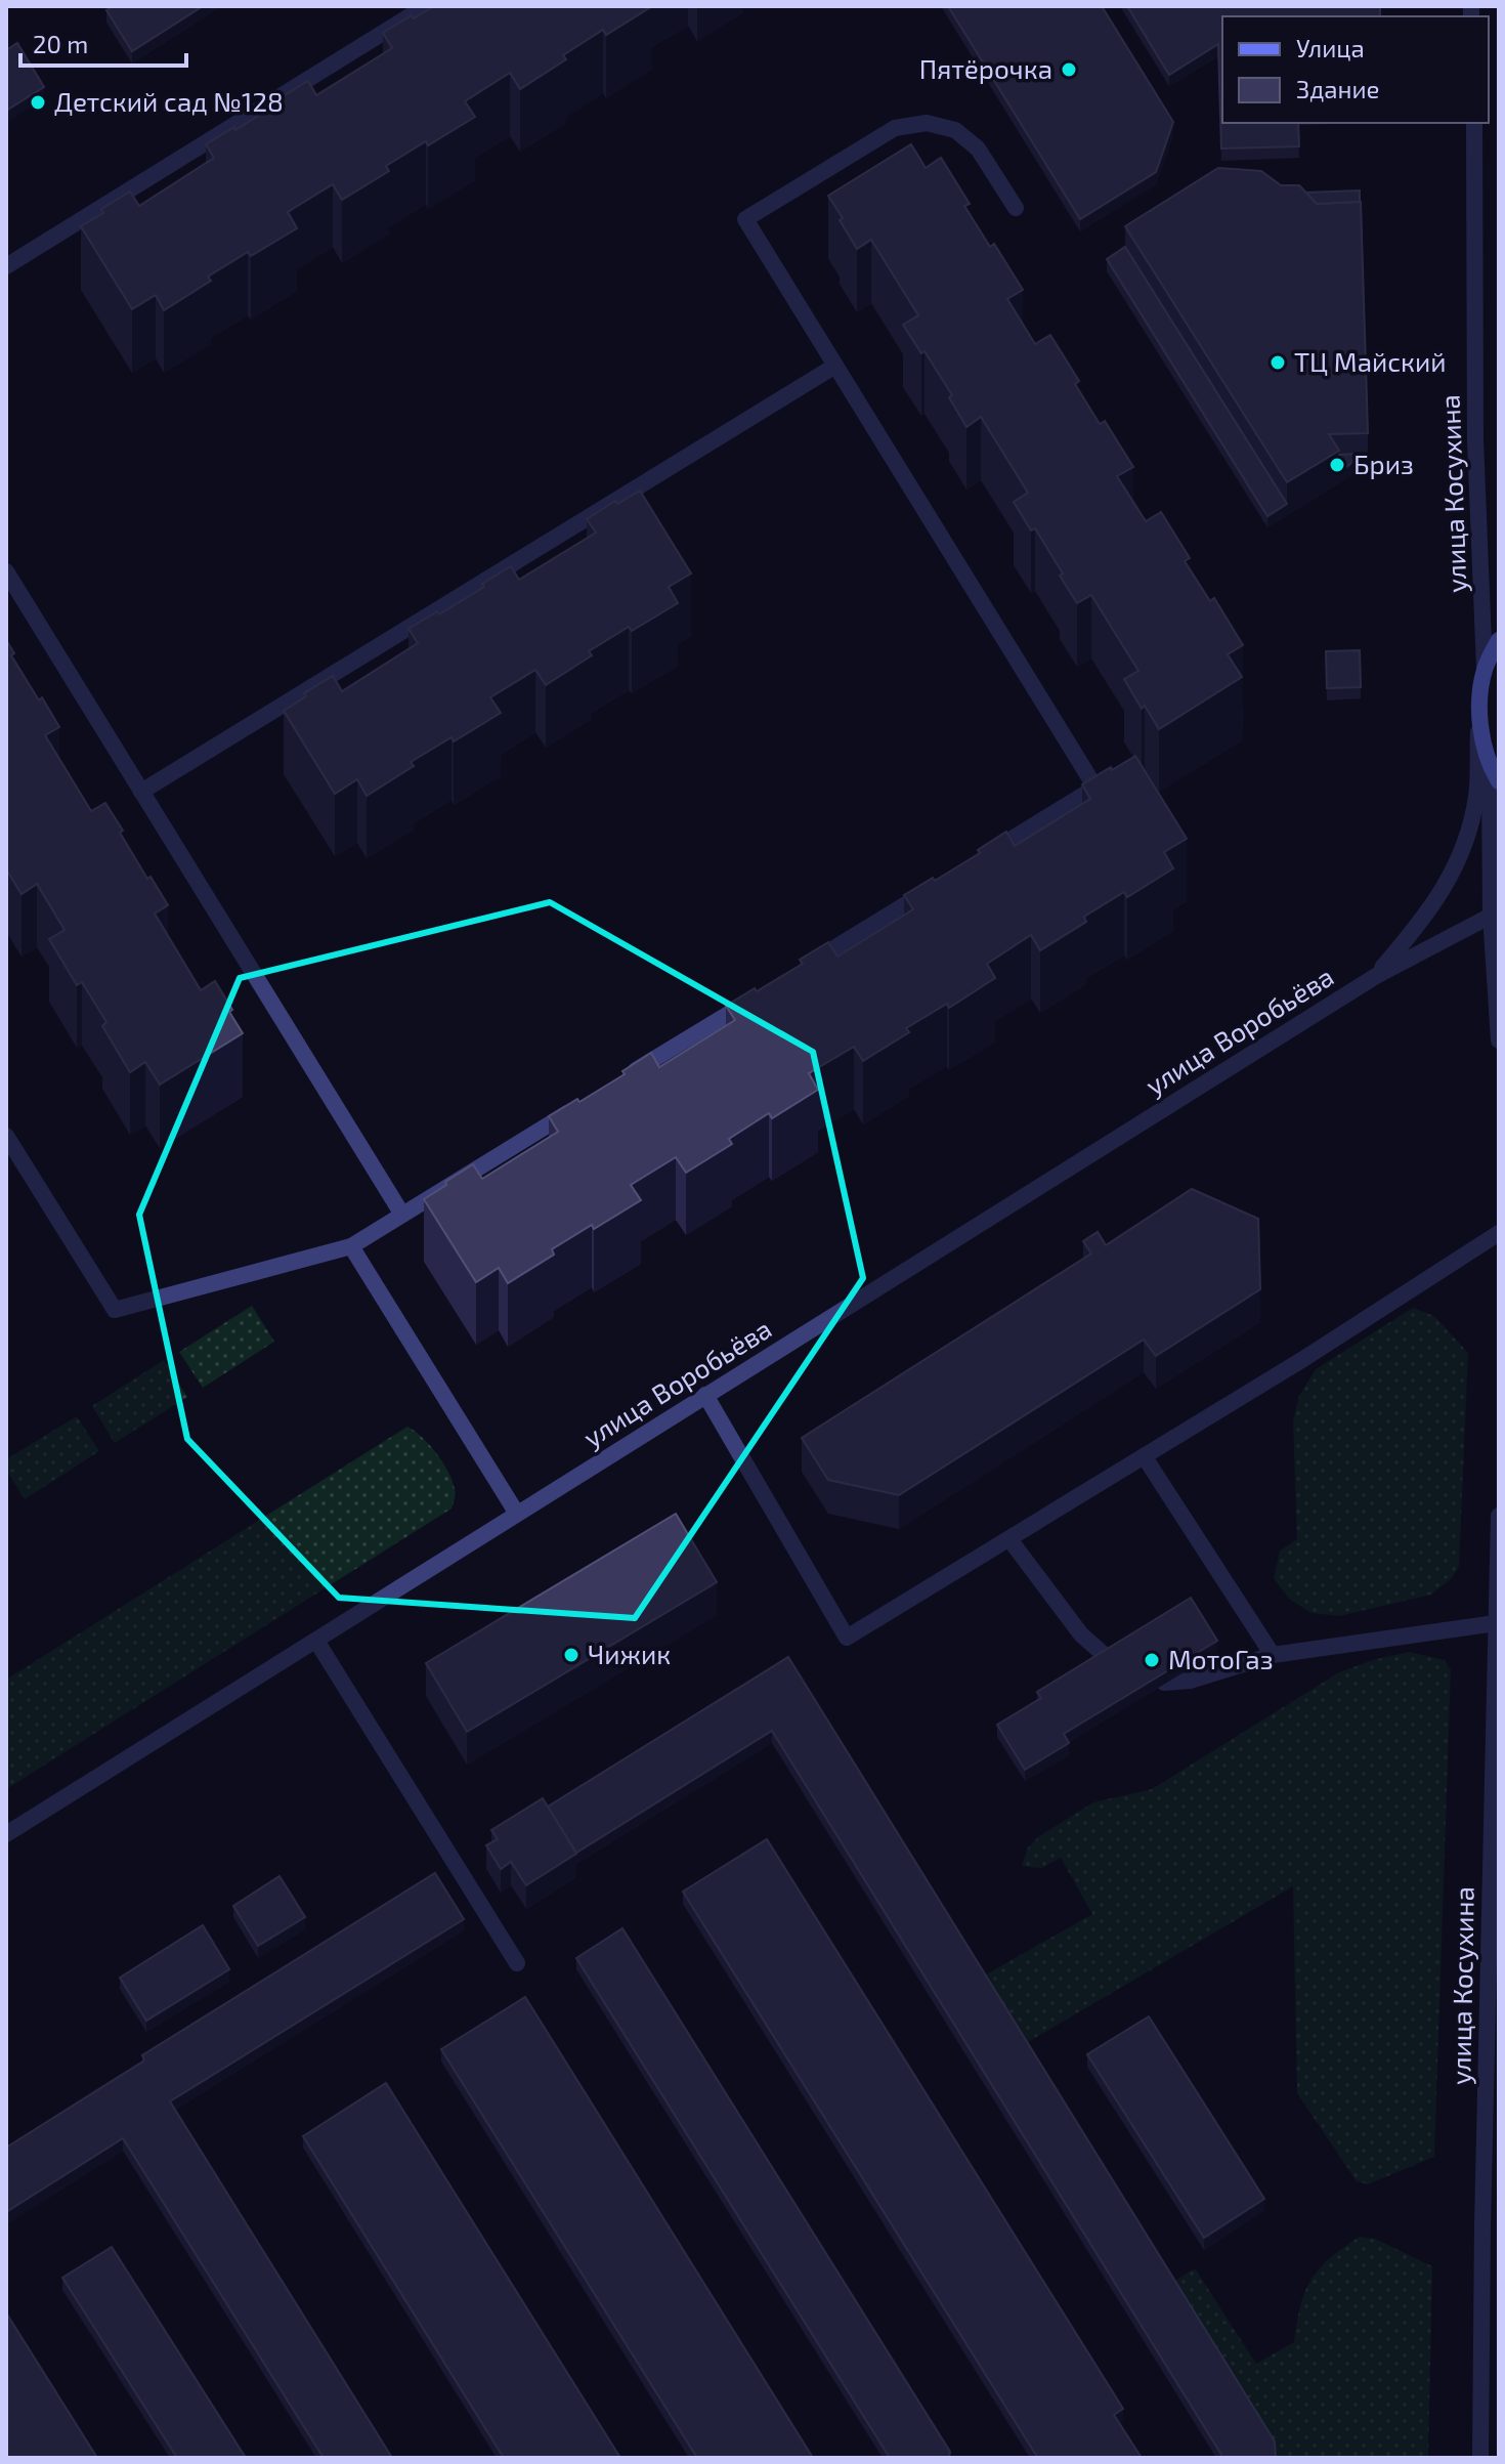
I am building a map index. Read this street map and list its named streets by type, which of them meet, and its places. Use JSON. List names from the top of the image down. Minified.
{"streets":{"street":["улица Косухина","улица Воробьёва"]},"places":["Пятёрочка","Детский сад №128","ТЦ Майский","Бриз","Чижик","МотоГаз"],"legend":["Улица","Здание"],"scale_bar":"20 m"}
